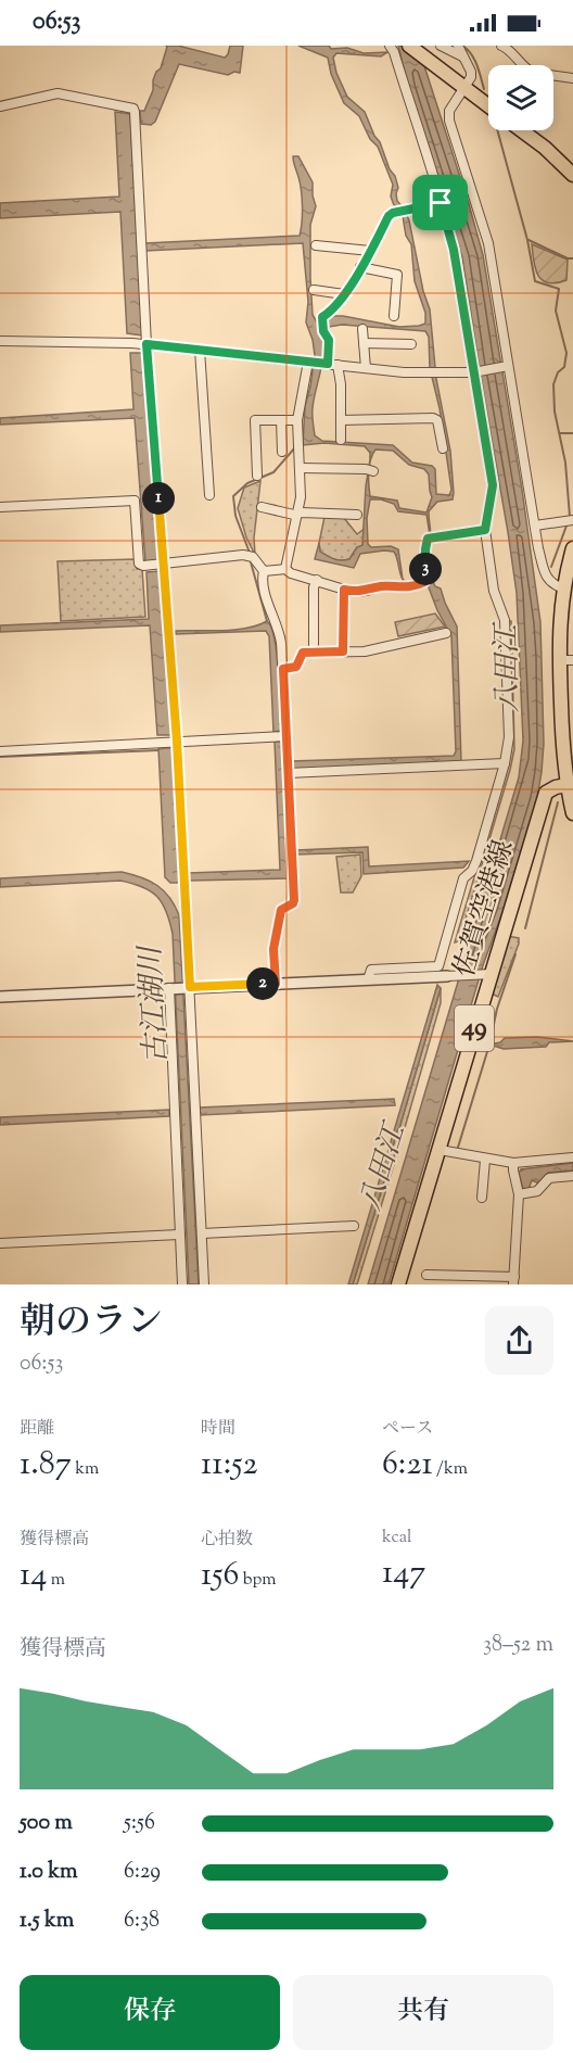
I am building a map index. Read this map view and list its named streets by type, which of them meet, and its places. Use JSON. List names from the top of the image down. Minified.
{"streets":{"main road":["佐賀空港線","49"]},"water":["八田江","古江湖川"],"page":{"status":"06:53","pins":["1","3","2"],"heading":["朝のラン","06:53"],"stats":[["距離","1.87 km"],["時間","11:52"],["ペース","6:21 /km"],["獲得標高","14 m"],["心拍数","156 bpm"],["kcal","147"]],"chart":["獲得標高","38–52 m"],"list":[{"name":"500 m","note":"5:56"},{"name":"1.0 km","note":"6:29"},{"name":"1.5 km","note":"6:38"}],"buttons":["保存","共有"]}}
